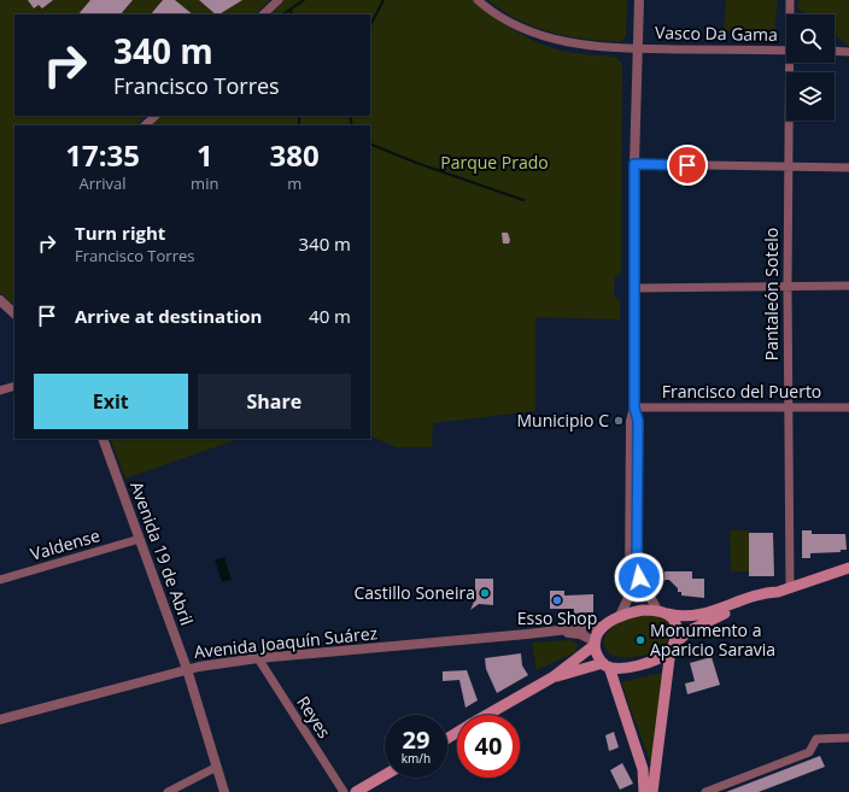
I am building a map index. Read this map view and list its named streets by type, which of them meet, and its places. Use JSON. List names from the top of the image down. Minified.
{"streets":{"street":["Vasco Da Gama","Pantaleón Sotelo","Francisco del Puerto","Valdense","Avenida 19 de Abril","Avenida Joaquín Suárez","Reyes"]},"crossings":[["Pantaleón Sotelo","Francisco del Puerto"],["Valdense","Avenida 19 de Abril"],["Avenida 19 de Abril","Avenida Joaquín Suárez"],["Avenida Joaquín Suárez","Reyes"]],"parks":["Parque Prado"],"places":["Municipio C","Castillo Soneira","Esso Shop","Monumento a Aparicio Saravia"],"page":{"turn":["340 m","Francisco Torres"],"eta":["17:35","Arrival","1","min","380","m"],"list":[{"name":"Turn right","note":"Francisco Torres","value":"340 m"},{"name":"Arrive at destination","value":"40 m"}],"buttons":["Exit","Share"],"speed":"29 km/h","limit":"40"}}
